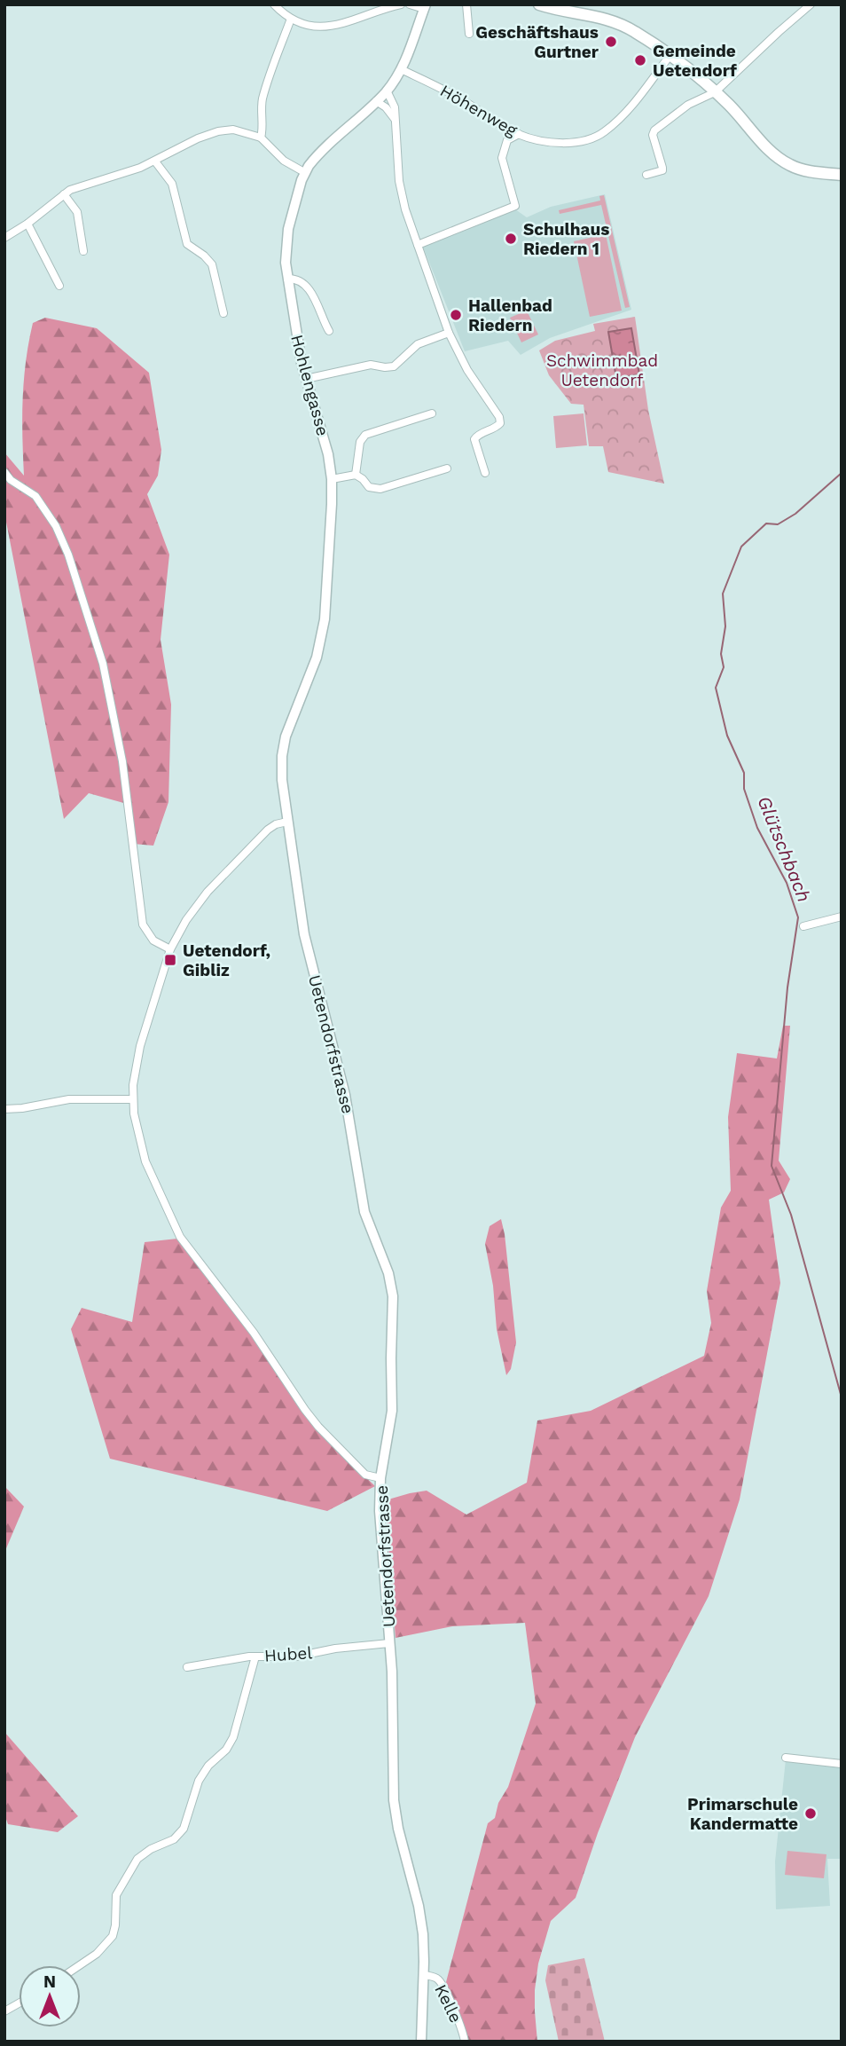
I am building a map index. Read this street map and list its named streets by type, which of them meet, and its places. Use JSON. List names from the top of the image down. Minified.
{"streets":{"street":["Höhenweg","Hohlengasse","Uetendorfstrasse","Hubel","Kelle"]},"crossings":[["Höhenweg","Hohlengasse"],["Hohlengasse","Uetendorfstrasse"],["Uetendorfstrasse","Hubel"],["Uetendorfstrasse","Kelle"]],"water":["Glütschbach"],"parks":["Schwimmbad Uetendorf"],"places":{"other":["Geschäftshaus Gurtner","Gemeinde Uetendorf","Schulhaus Riedern 1","Hallenbad Riedern","Primarschule Kandermatte"],"transit":["Uetendorf, Gibliz"]},"north":"top"}
